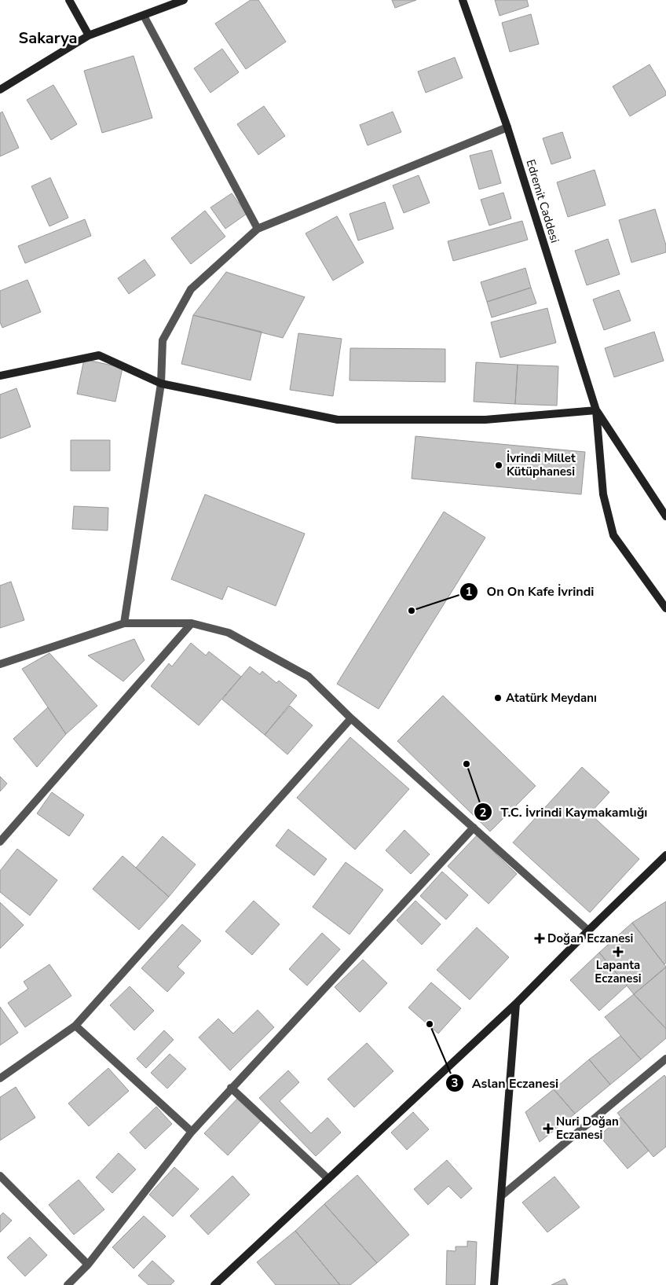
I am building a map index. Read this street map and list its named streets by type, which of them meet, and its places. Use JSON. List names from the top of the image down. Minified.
{"streets":{"main road":["Edremit Caddesi"]},"districts":["Sakarya"],"places":{"other":["İvrindi Millet Kütüphanesi","On On Kafe İvrindi","Atatürk Meydanı","T.C. İvrindi Kaymakamlığı","Aslan Eczanesi"],"health":["Doğan Eczanesi","Lapanta Eczanesi","Nuri Doğan Eczanesi"]}}
